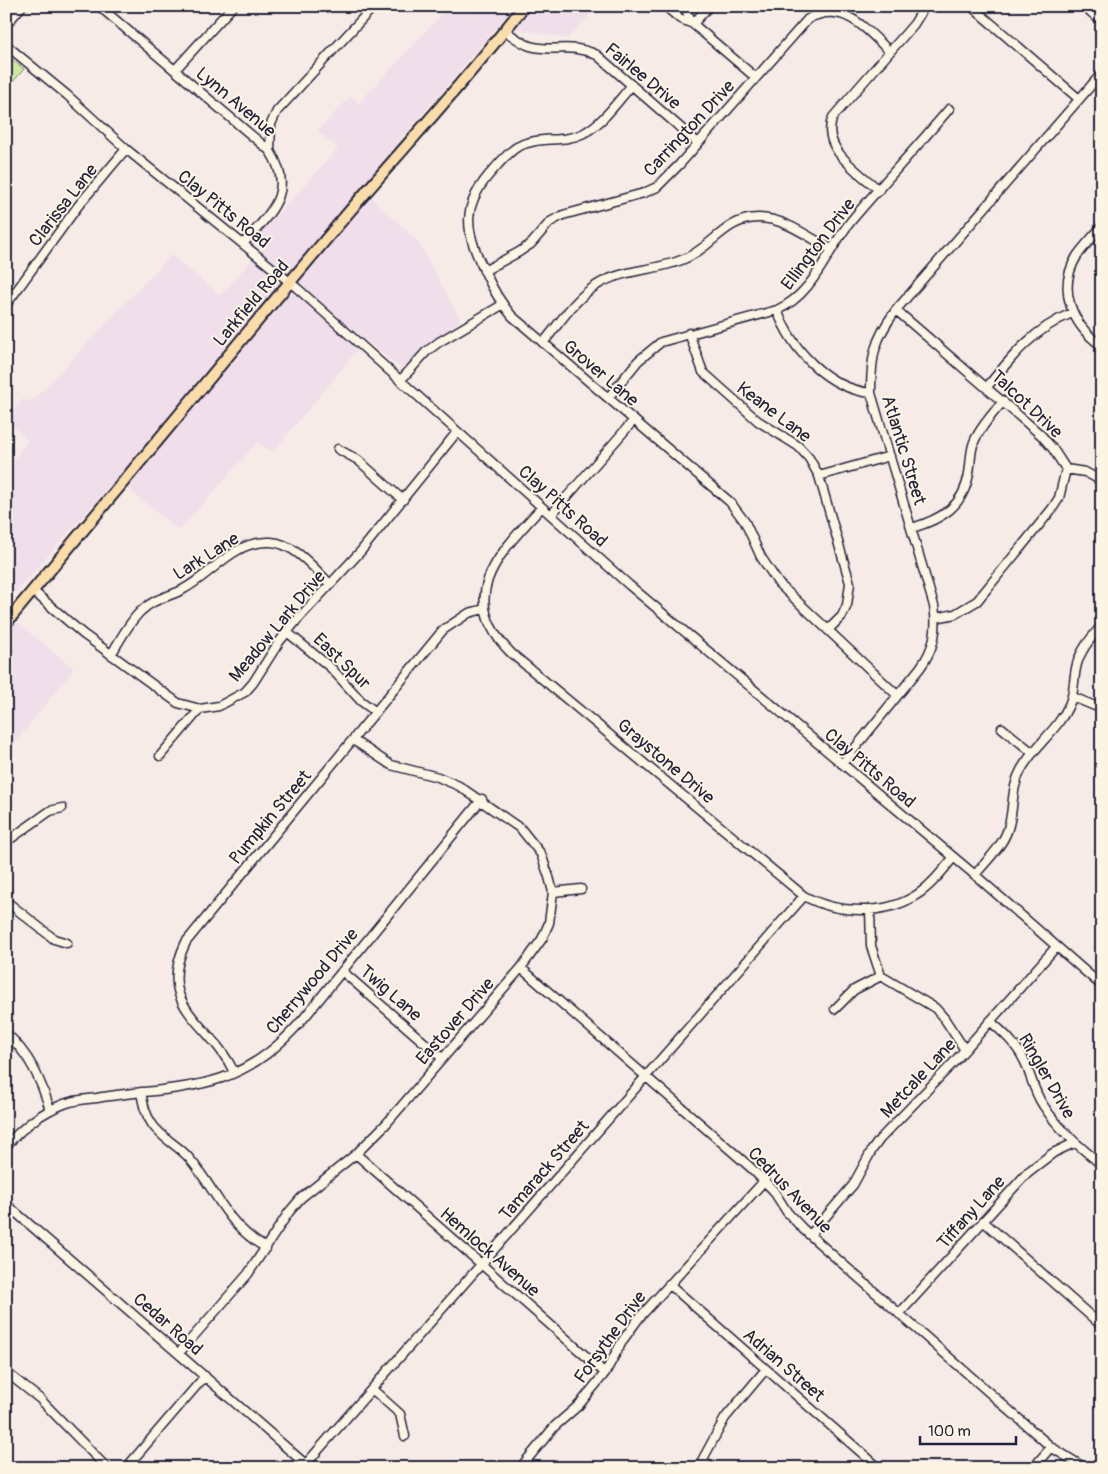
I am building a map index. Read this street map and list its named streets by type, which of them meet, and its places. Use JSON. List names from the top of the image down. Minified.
{"streets":{"main road":["Larkfield Road"],"street":["Fairlee Drive","Lynn Avenue","Carrington Drive","Clarissa Lane","Clay Pitts Road","Ellington Drive","Grover Lane","Talcot Drive","Keane Lane","Atlantic Street","Lark Lane","Meadow Lark Drive","East Spur","Graystone Drive","Pumpkin Street","Cherrywood Drive","Twig Lane","Eastover Drive","Ringler Drive","Metcale Lane","Tamarack Street","Cedrus Avenue","Tiffany Lane","Hemlock Avenue","Cedar Road","Forsythe Drive","Adrian Street"]},"crossings":[["Fairlee Drive","Carrington Drive"],["Fairlee Drive","Larkfield Road"],["Fairlee Drive","Grover Lane"],["Lynn Avenue","Clay Pitts Road"],["Carrington Drive","Grover Lane"],["Clarissa Lane","Clay Pitts Road"],["Clay Pitts Road","Larkfield Road"],["Clay Pitts Road","Atlantic Street"],["Clay Pitts Road","Meadow Lark Drive"],["Clay Pitts Road","Graystone Drive"],["Clay Pitts Road","Metcale Lane"],["Ellington Drive","Grover Lane"],["Ellington Drive","Keane Lane"],["Grover Lane","Keane Lane"],["Grover Lane","Atlantic Street"],["Talcot Drive","Atlantic Street"],["Lark Lane","Meadow Lark Drive"],["Meadow Lark Drive","East Spur"],["East Spur","Pumpkin Street"],["Graystone Drive","Pumpkin Street"],["Graystone Drive","Tamarack Street"],["Pumpkin Street","Cherrywood Drive"],["Pumpkin Street","Eastover Drive"],["Cherrywood Drive","Twig Lane"],["Cherrywood Drive","Eastover Drive"],["Twig Lane","Eastover Drive"],["Eastover Drive","Cedrus Avenue"],["Eastover Drive","Hemlock Avenue"],["Eastover Drive","Cedar Road"],["Ringler Drive","Metcale Lane"],["Ringler Drive","Tiffany Lane"],["Metcale Lane","Cedrus Avenue"],["Tamarack Street","Cedrus Avenue"],["Tamarack Street","Hemlock Avenue"],["Tamarack Street","Cedar Road"],["Cedrus Avenue","Tiffany Lane"],["Cedrus Avenue","Forsythe Drive"],["Hemlock Avenue","Forsythe Drive"],["Forsythe Drive","Adrian Street"]],"scale_bar":"100 m"}
